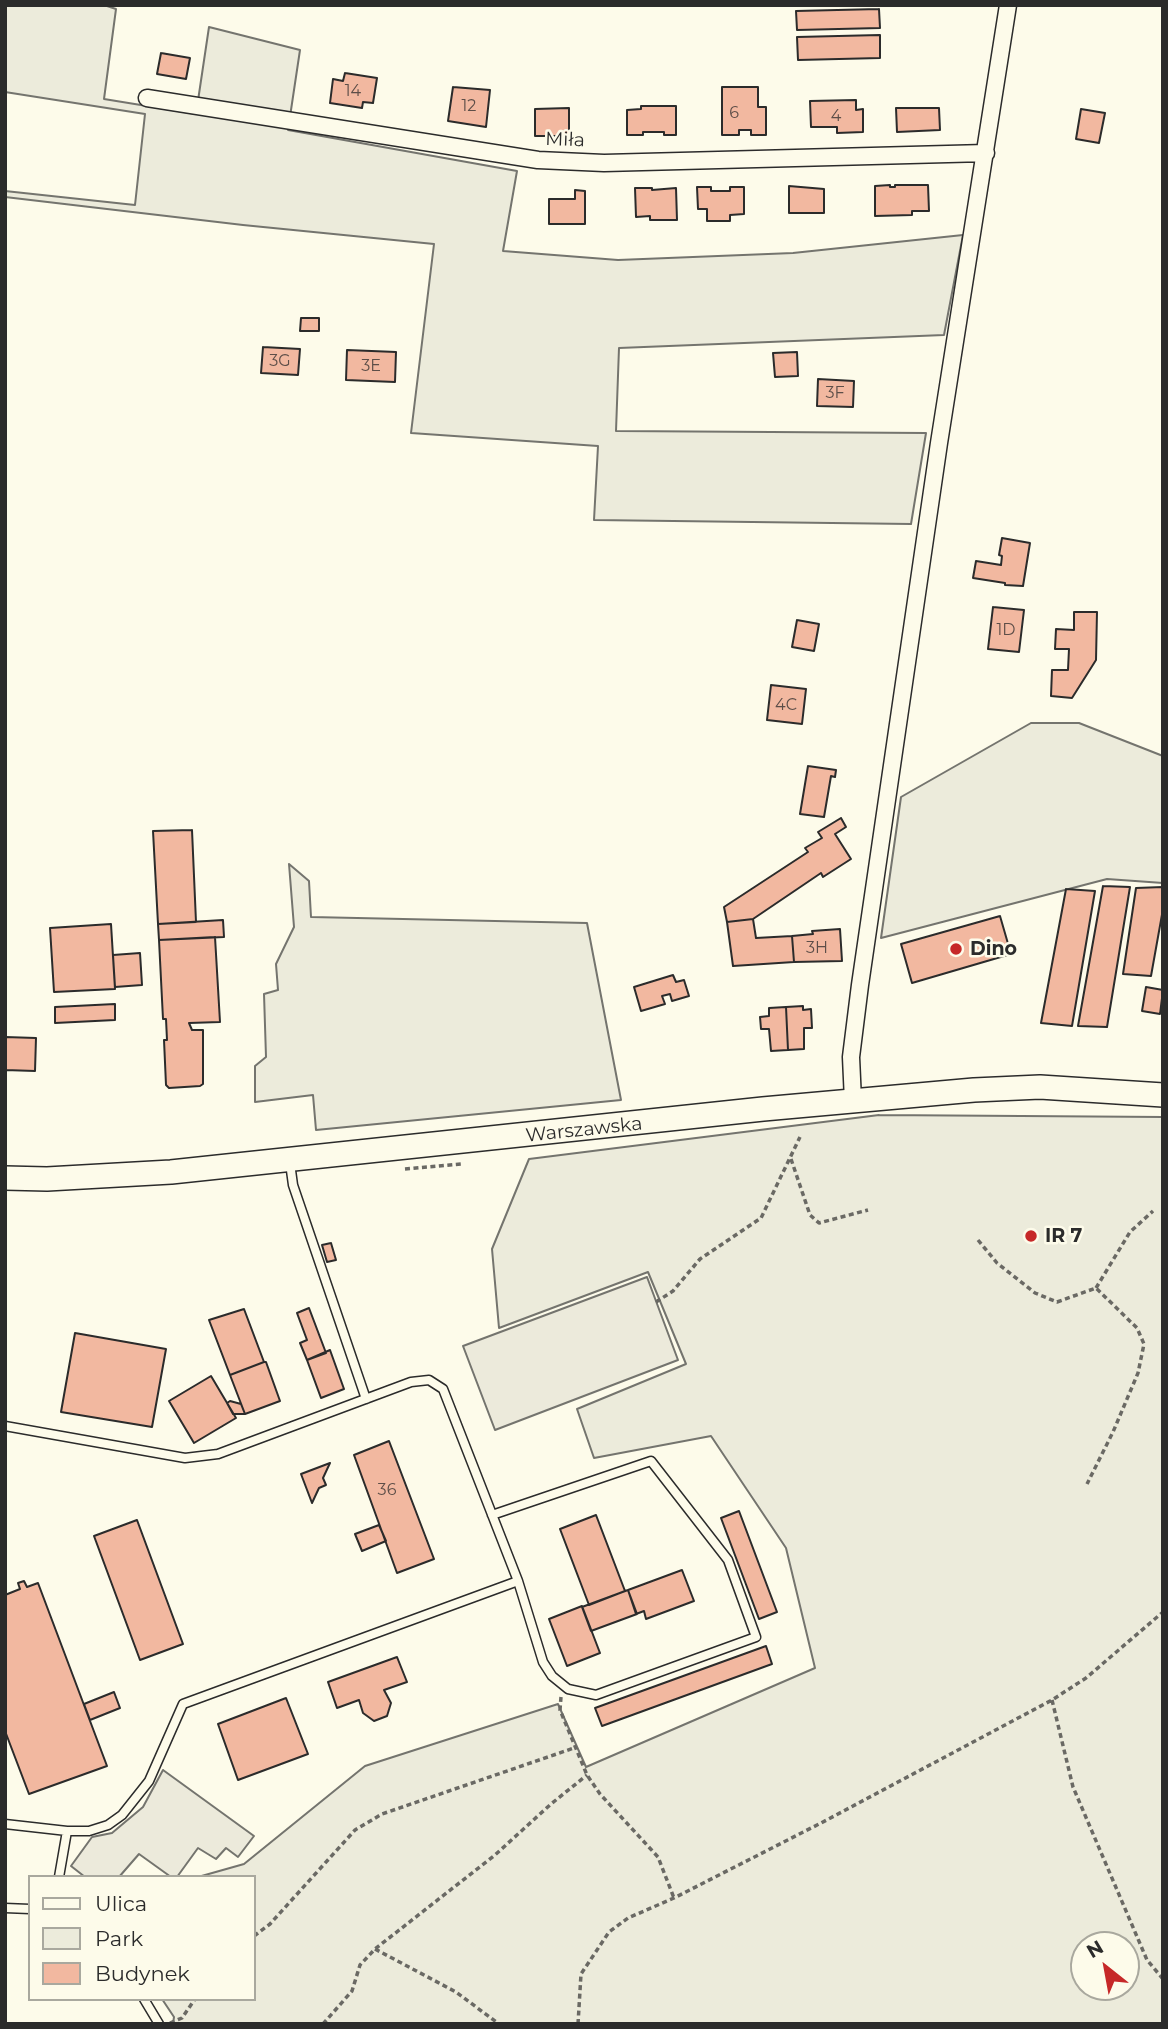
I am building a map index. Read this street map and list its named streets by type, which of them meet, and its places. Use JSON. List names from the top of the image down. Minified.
{"streets":{"main road":["Warszawska"],"street":["Miła"]},"places":["Dino","IR 7"],"house_numbers":["14","12","6","4","3G","3E","3F","1D","4C","3H","36"],"legend":["Ulica","Park","Budynek"],"north":"top left"}
